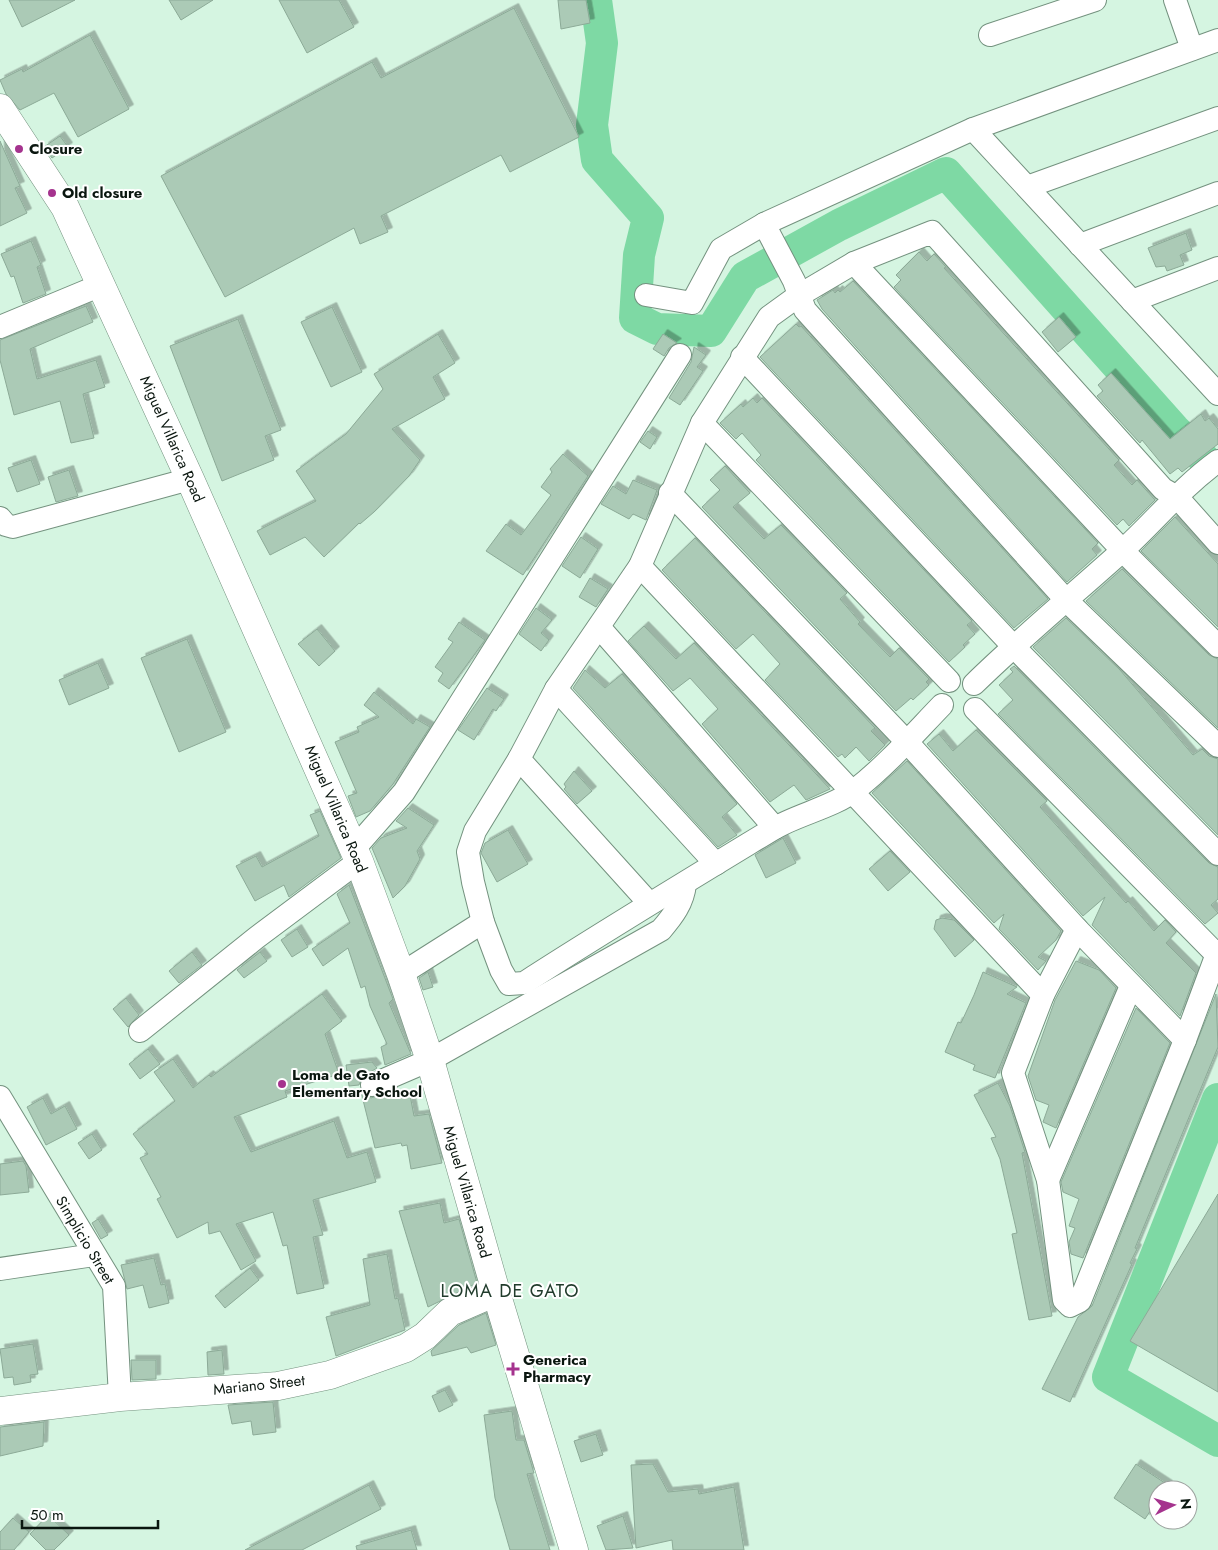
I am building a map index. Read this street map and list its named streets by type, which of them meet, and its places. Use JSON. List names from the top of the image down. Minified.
{"streets":{"main road":["Miguel Villarica Road","Mariano Street"],"street":["Simplicio Street"]},"crossings":[["Miguel Villarica Road","Mariano Street"],["Simplicio Street","Mariano Street"]],"districts":["LOMA DE GATO"],"places":{"other":["Closure","Old closure","Loma de Gato Elementary School"],"health":["Generica Pharmacy"]},"scale_bar":"50 m","north":"right"}
